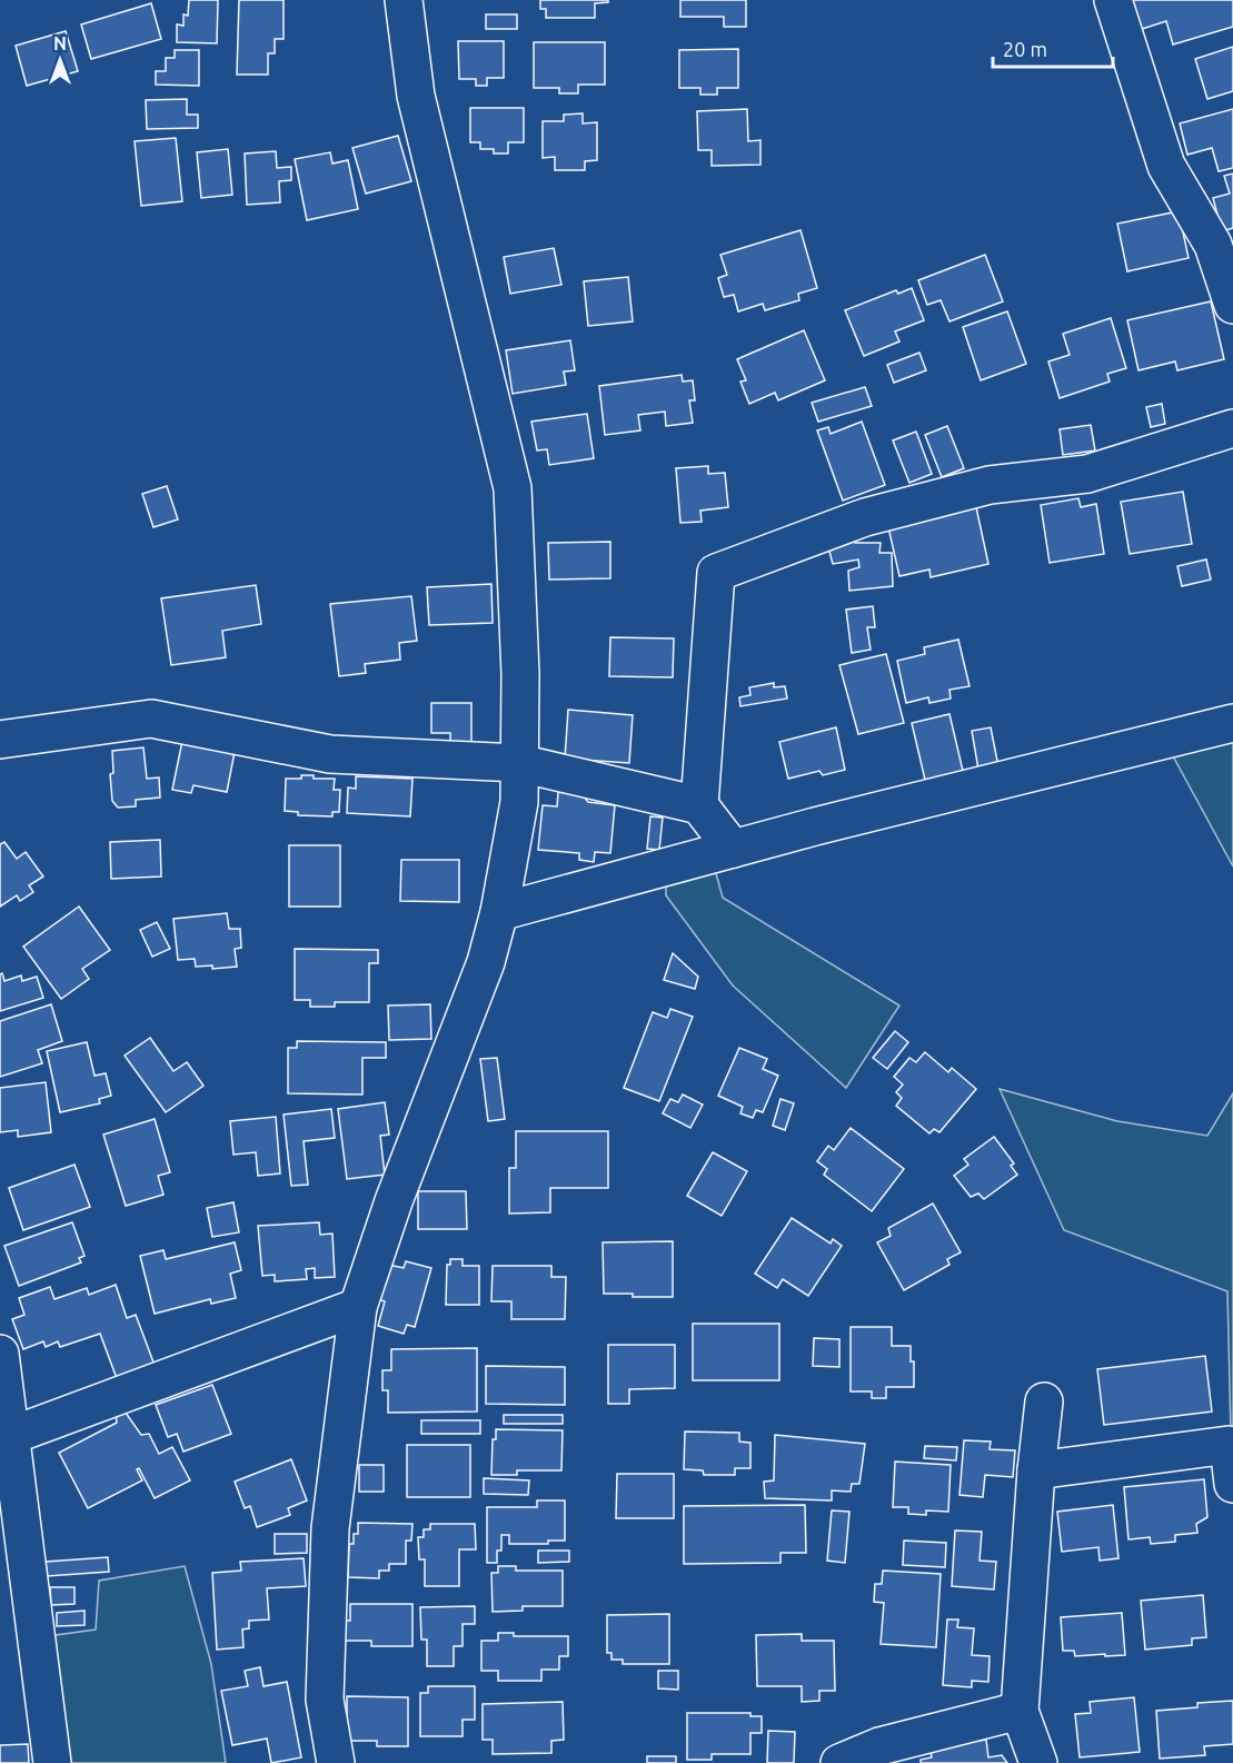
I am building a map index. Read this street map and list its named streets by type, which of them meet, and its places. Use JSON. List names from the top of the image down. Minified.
{"scale_bar":"20 m","north":"top"}
